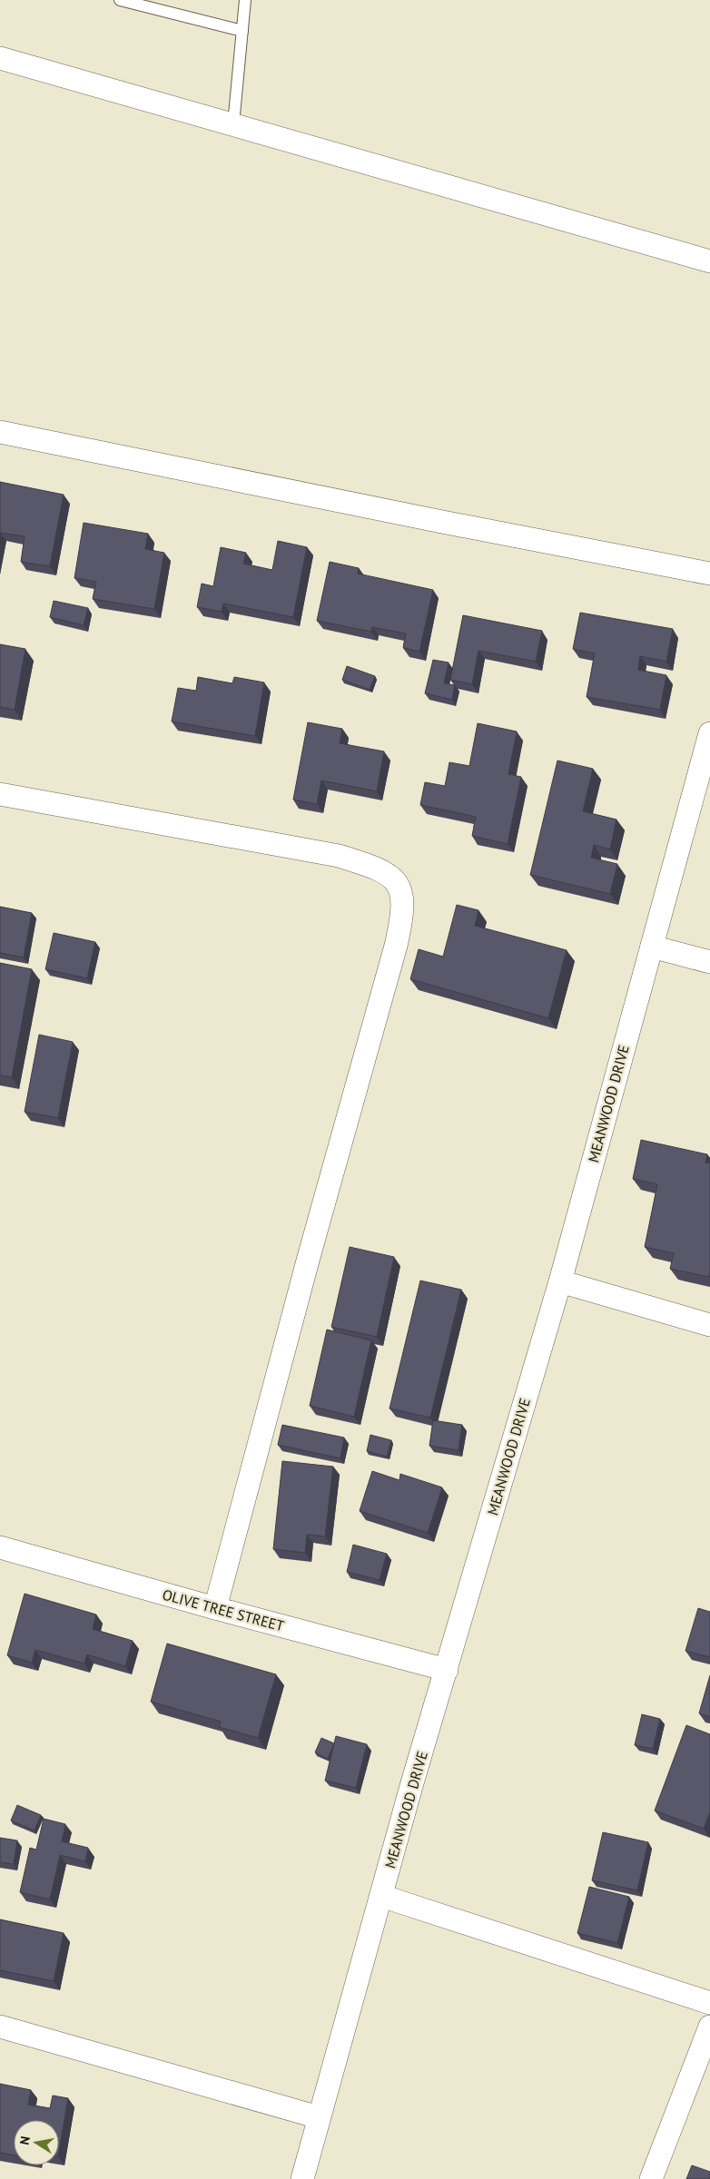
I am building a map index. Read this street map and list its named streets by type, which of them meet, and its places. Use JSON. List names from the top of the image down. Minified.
{"streets":{"street":["MEANWOOD DRIVE","OLIVE TREE STREET"]},"crossings":[["MEANWOOD DRIVE","OLIVE TREE STREET"]],"north":"left"}
